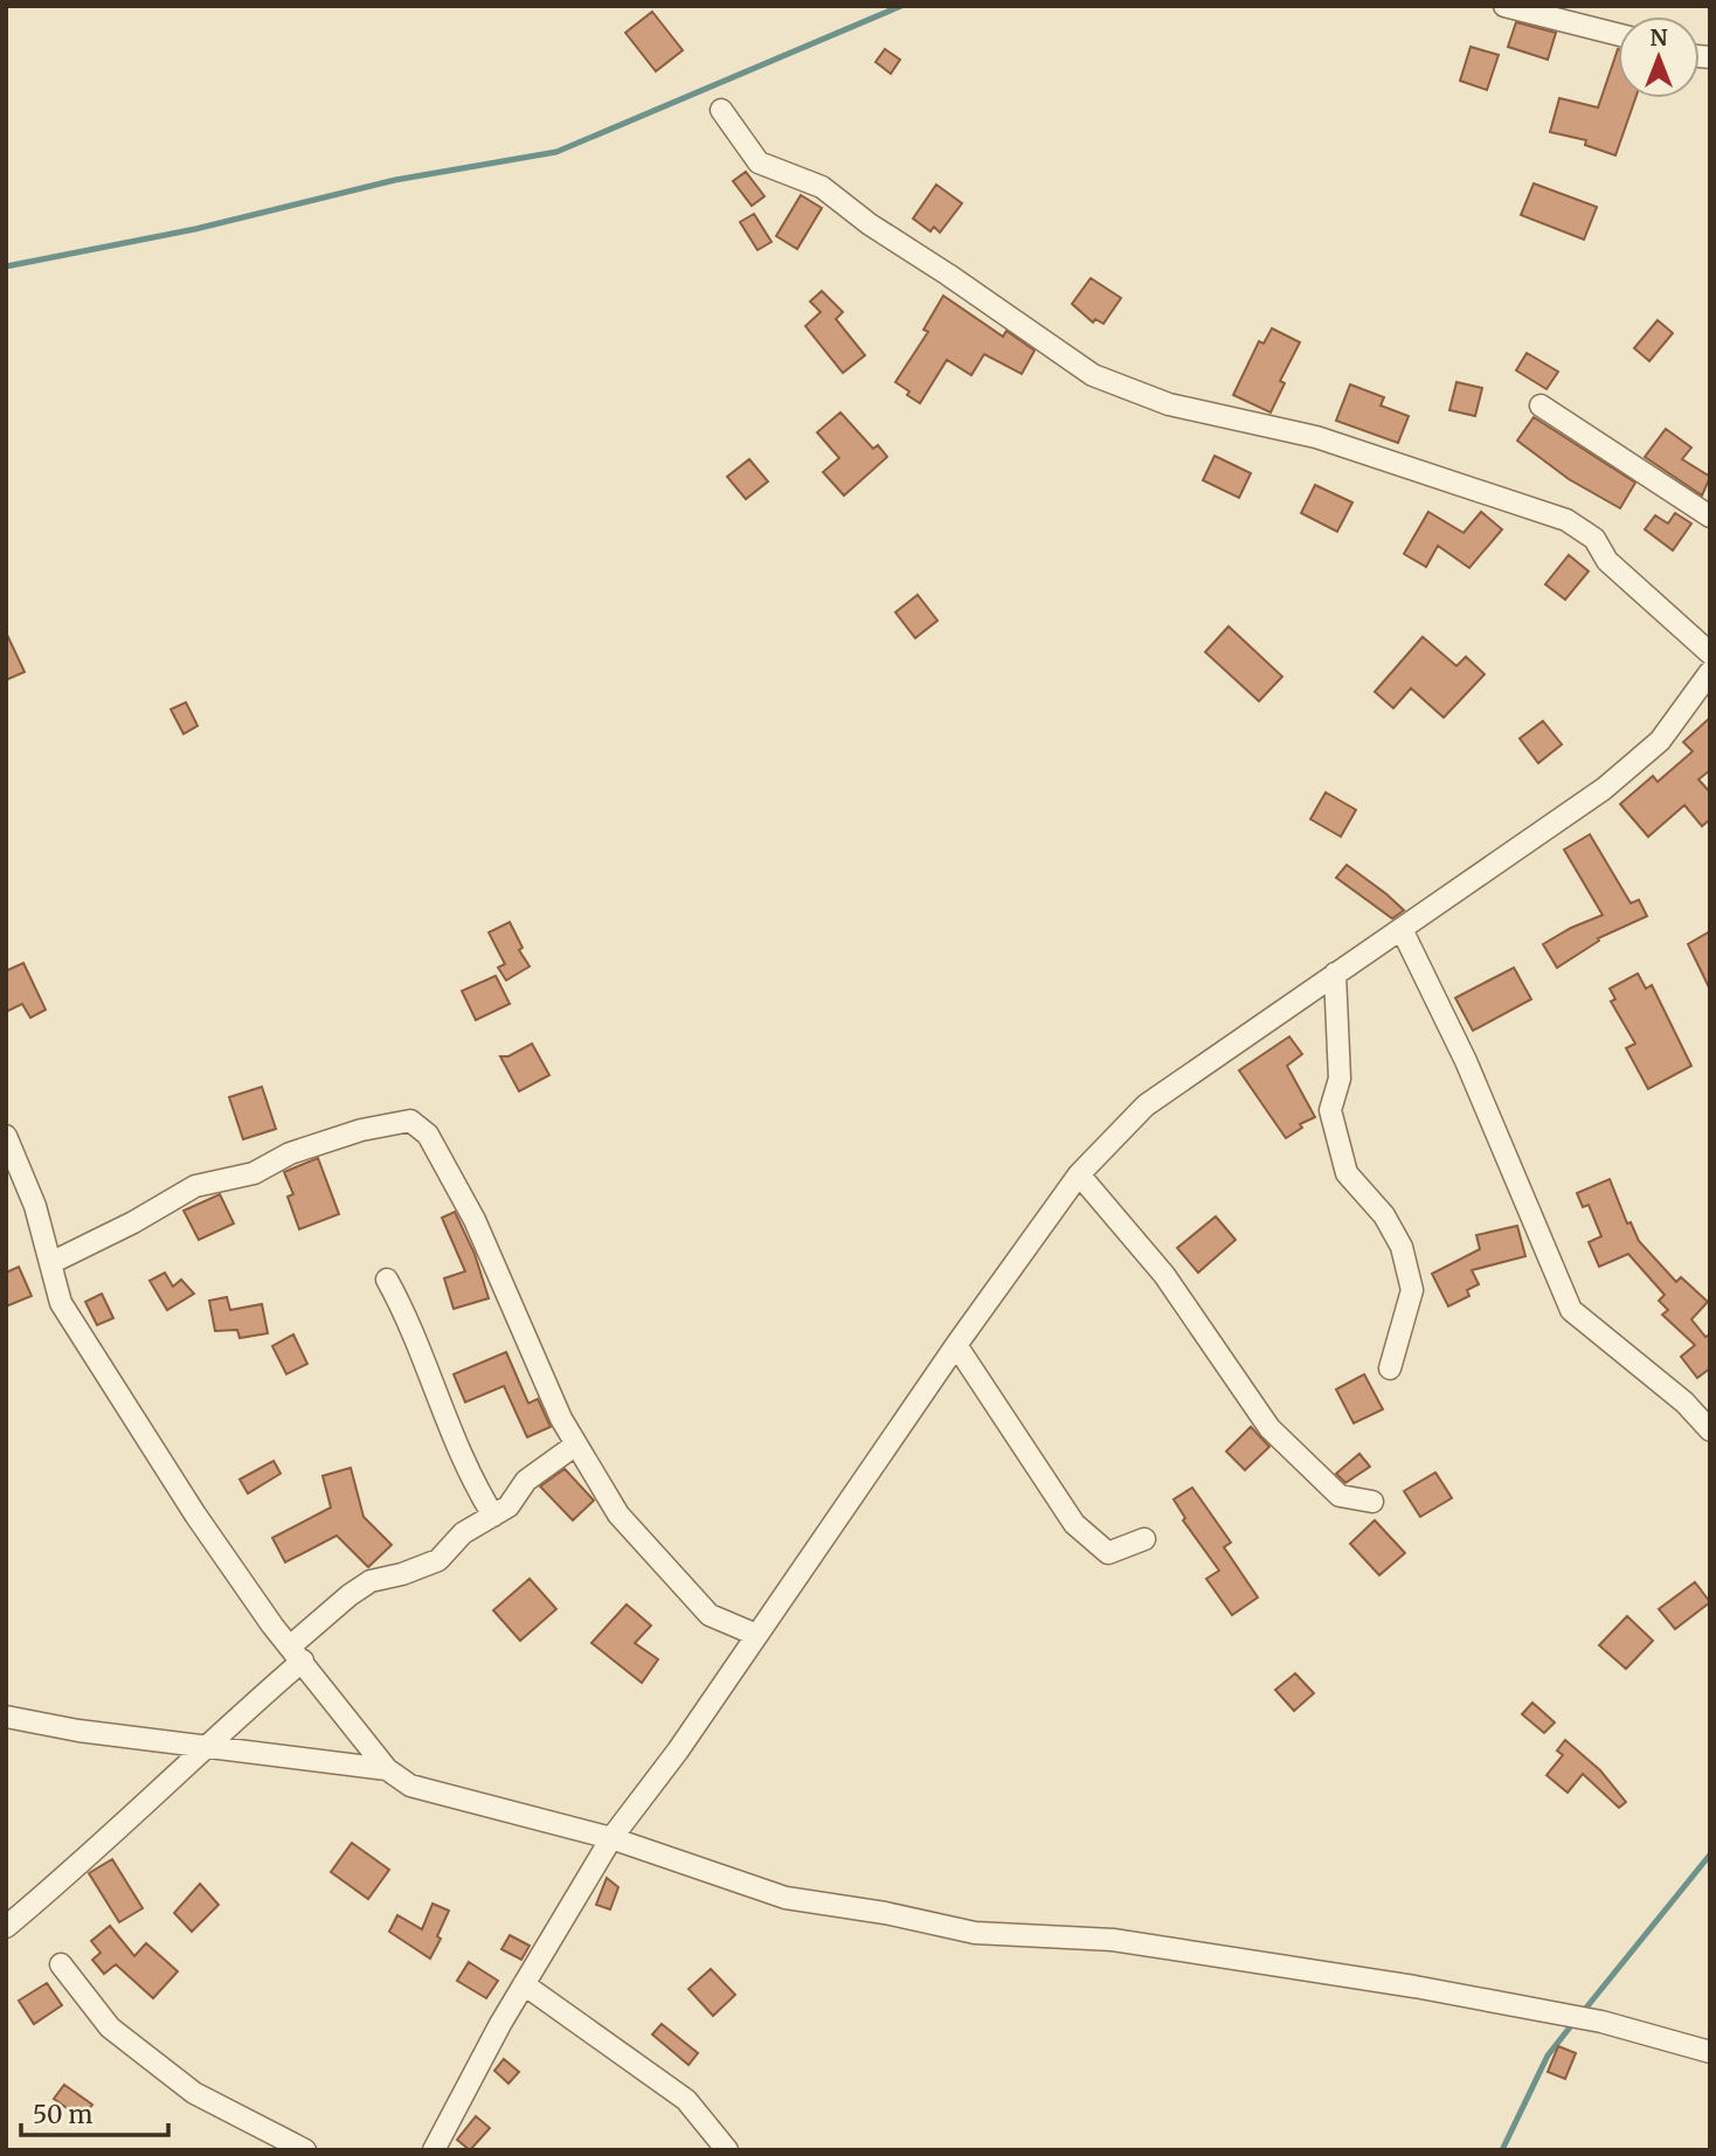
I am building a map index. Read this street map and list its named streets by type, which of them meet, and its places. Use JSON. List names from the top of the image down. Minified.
{"scale_bar":"50 m","north":"top"}
